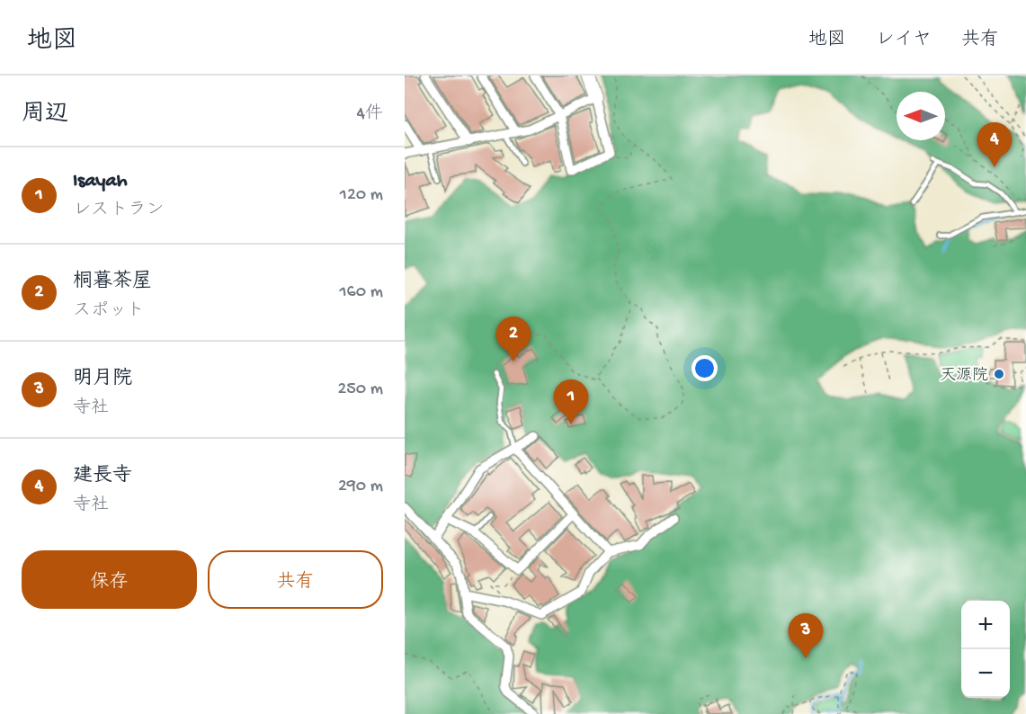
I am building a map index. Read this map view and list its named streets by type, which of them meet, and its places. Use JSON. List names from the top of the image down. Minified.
{"places":["天源院"],"north":"left","page":{"header":"地図","nav":["地図","レイヤ","共有"],"heading":["周辺","4件"],"pins":["4","2","1","3"],"list":[{"mark":"1","name":"Isayah","note":"レストラン","value":"120 m"},{"mark":"2","name":"桐暮茶屋","note":"スポット","value":"160 m"},{"mark":"3","name":"明月院","note":"寺社","value":"250 m"},{"mark":"4","name":"建長寺","note":"寺社","value":"290 m"}],"buttons":["保存","共有"],"map_buttons":["+","−"]}}
